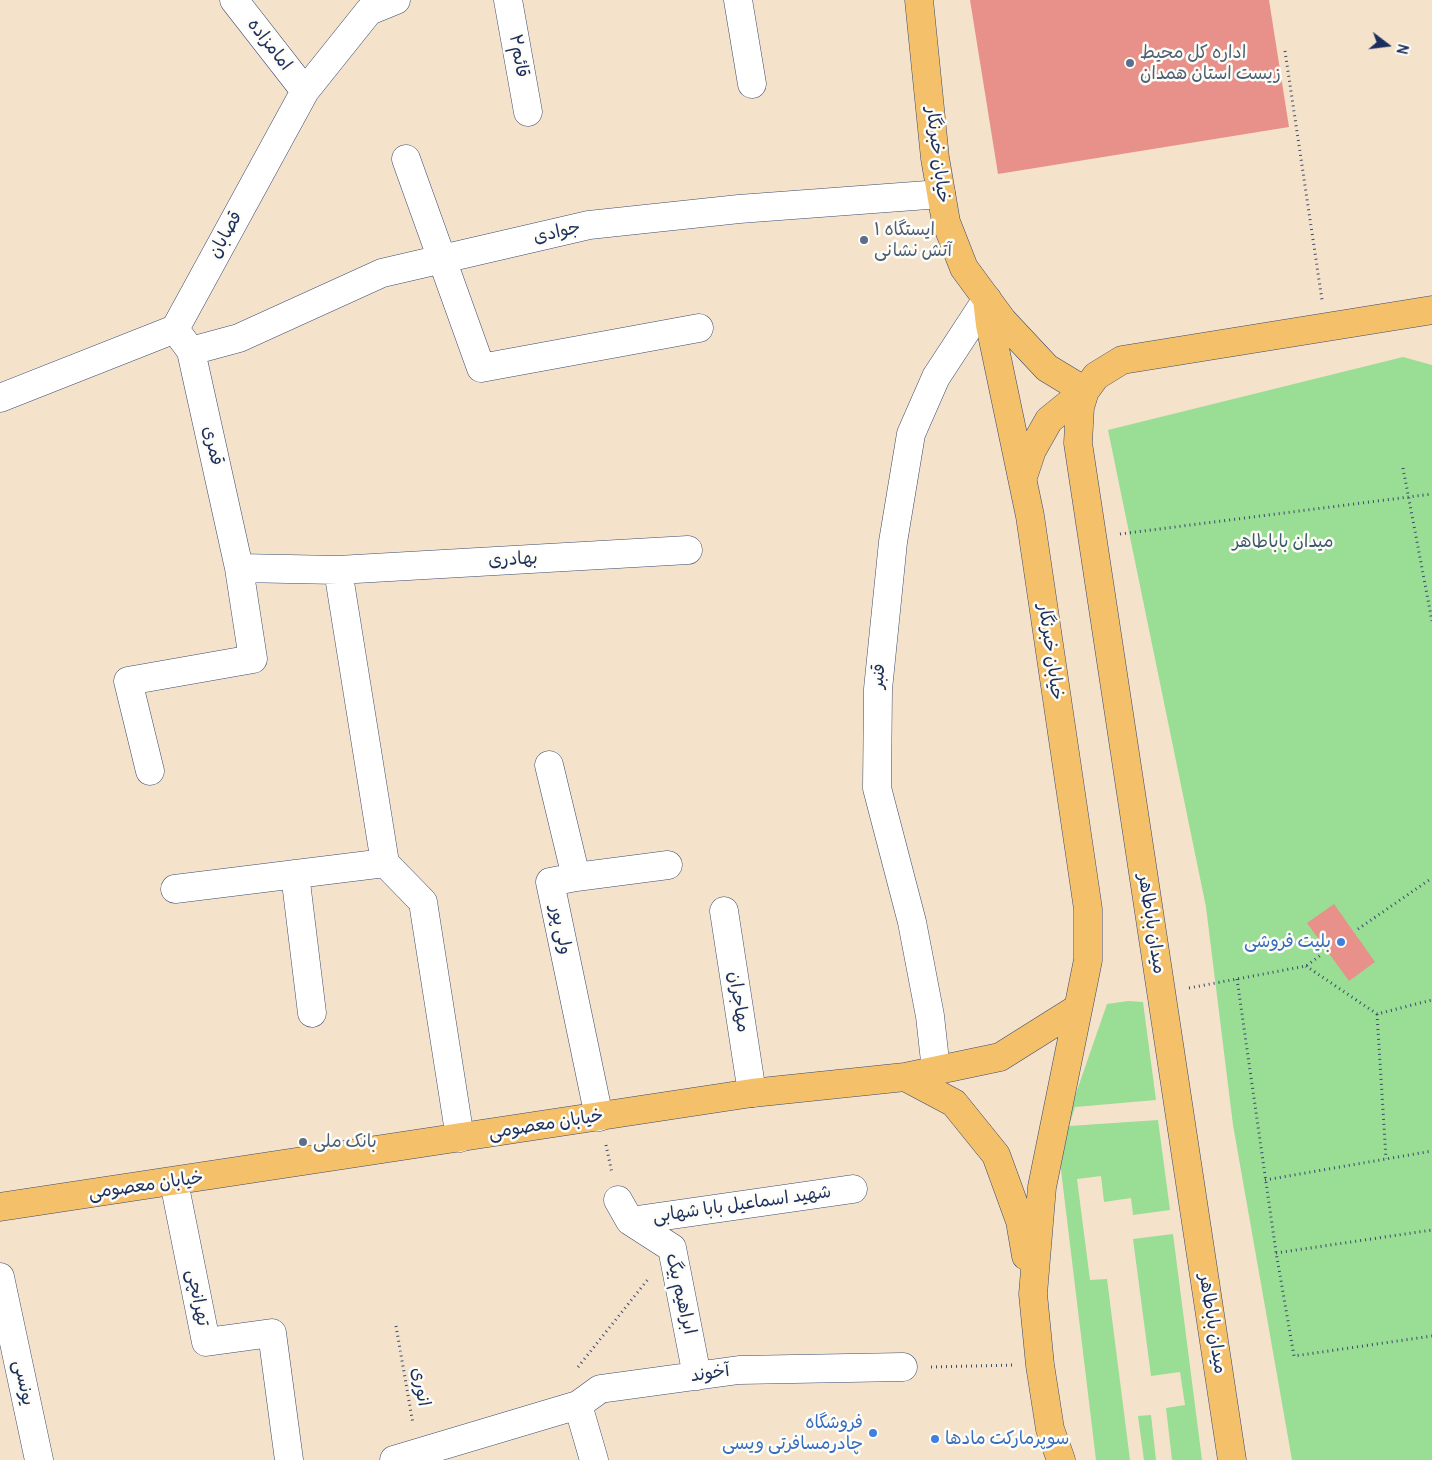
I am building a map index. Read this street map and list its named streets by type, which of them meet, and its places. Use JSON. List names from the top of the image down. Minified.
{"streets":{"main road":["خیابان خبرنگار","میدان باباطاهر","خیابان معصومی"],"street":["امامزاده","قائم۲","جوادی","قصابان","قمری","بهادری","قنبر","ولی پور","مهاجران","شهید اسماعیل بابا شهابی","ابراهیم بیگ","تهرانچی","آخوند","یونسی"],"path":["انوری"]},"crossings":[["امامزاده","قصابان"],["خیابان خبرنگار","جوادی"],["خیابان خبرنگار","قنبر"],["خیابان خبرنگار","میدان باباطاهر"],["خیابان خبرنگار","خیابان معصومی"],["جوادی","قمری"],["قصابان","قمری"],["قمری","بهادری"],["قنبر","خیابان معصومی"],["ولی پور","خیابان معصومی"],["مهاجران","خیابان معصومی"],["خیابان معصومی","تهرانچی"],["شهید اسماعیل بابا شهابی","ابراهیم بیگ"],["ابراهیم بیگ","آخوند"],["آخوند","انوری"]],"parks":["میدان باباطاهر"],"places":["اداره کل محیط زیست استان همدان","ایستگاه ۱ آتش نشانی","بلیت فروشی","بانک ملی","فروشگاه چادرمسافرتی ویسی","سوپرمارکت مادها"],"north":"right"}
